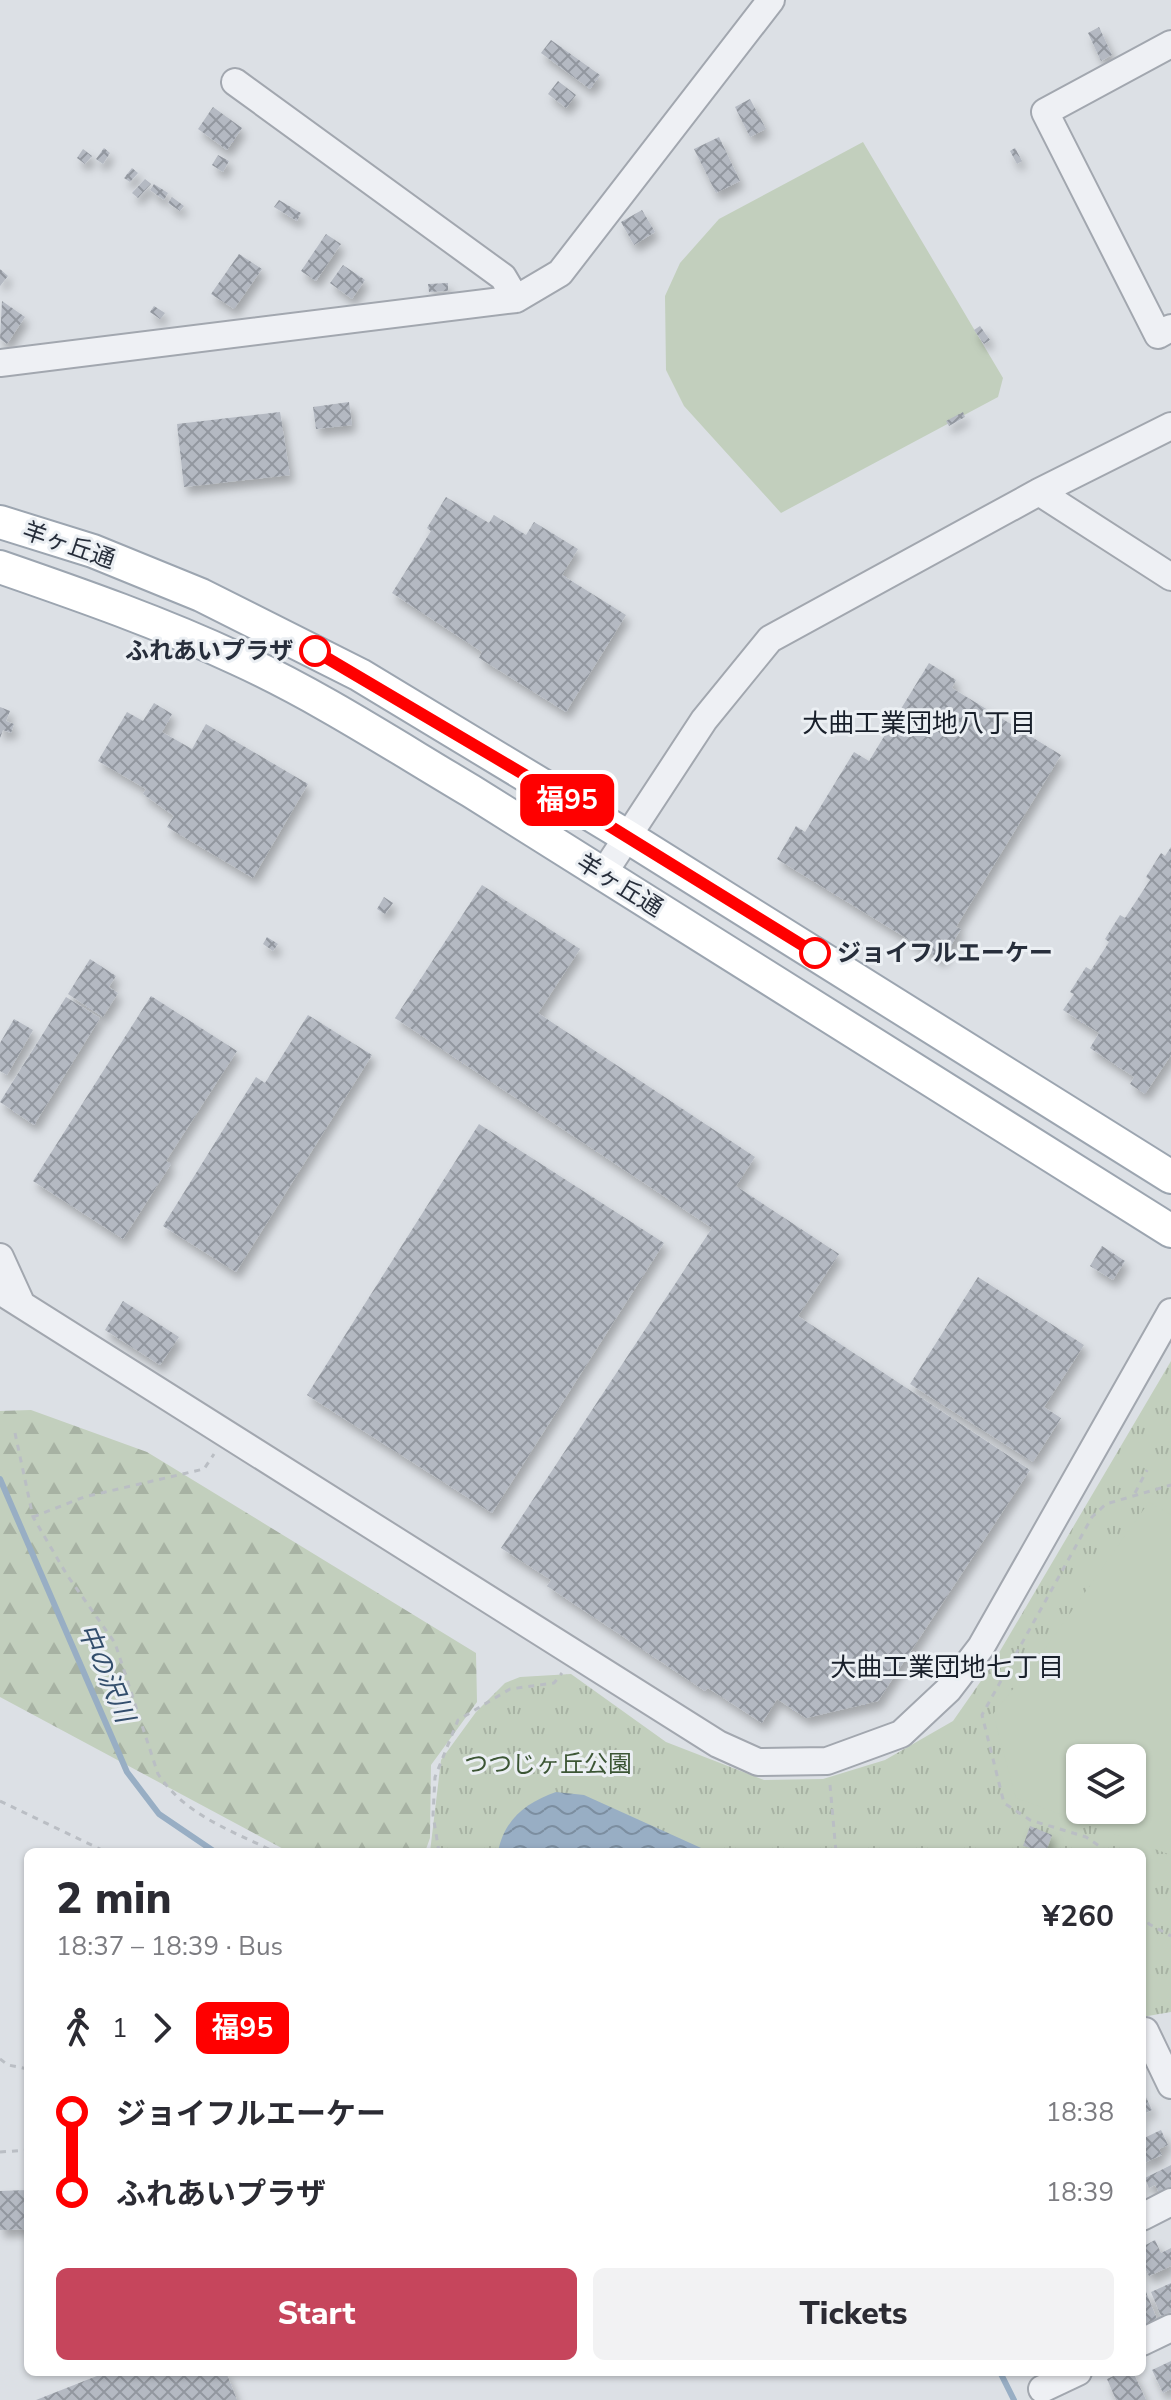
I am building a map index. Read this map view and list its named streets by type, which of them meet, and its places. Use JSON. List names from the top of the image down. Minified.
{"streets":{"main road":["羊ヶ丘通"]},"districts":["大曲工業団地八丁目","大曲工業団地七丁目"],"water":["中の沢川"],"parks":["つつじヶ丘公園"],"places":["ふれあいプラザ","ジョイフルエーケー"],"lines":["bus line 福95"],"page":{"on_map":"福95","heading":["2 min","18:37 – 18:39 · Bus","¥260"],"legs":["1","福95"],"list":[{"name":"ジョイフルエーケー","value":"18:38"},{"name":"ふれあいプラザ","value":"18:39"}],"buttons":["Start","Tickets"]}}
